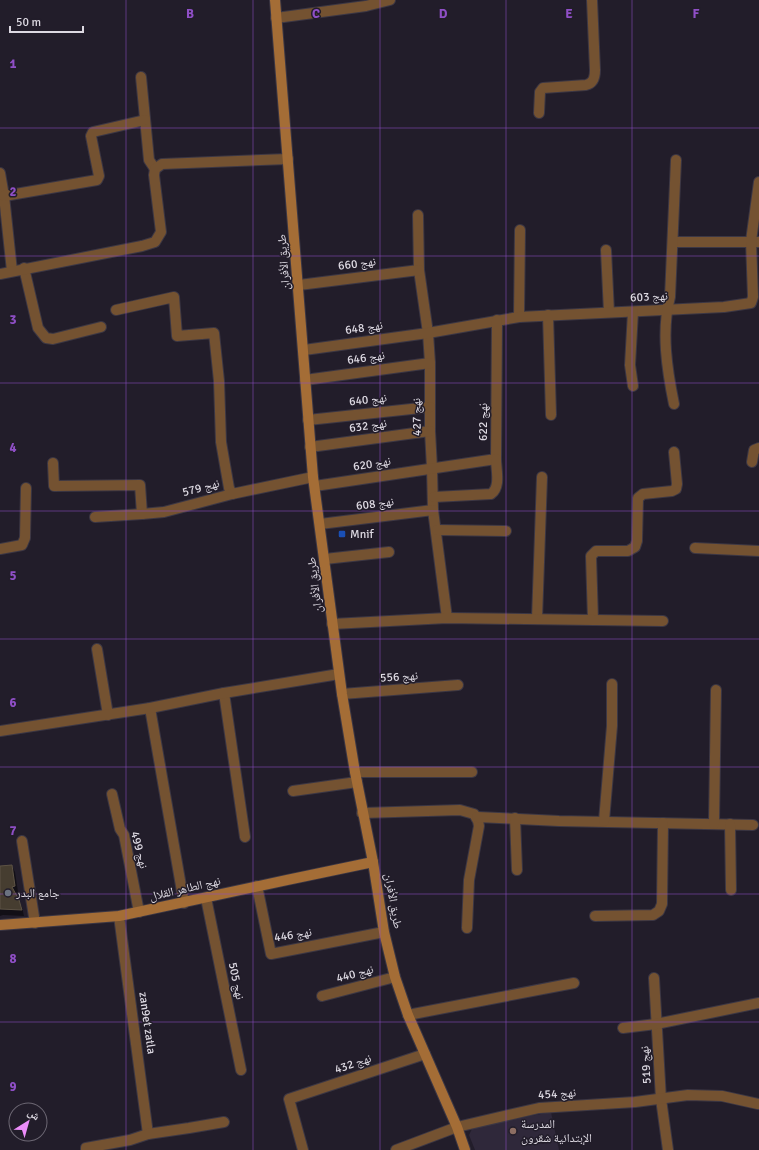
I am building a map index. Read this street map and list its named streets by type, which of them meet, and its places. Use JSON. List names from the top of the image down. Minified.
{"streets":{"main road":["طريق الأفران","نهج الطاهر القلال"],"street":["نهج 660","نهج 603","نهج 648","نهج 646","نهج 640","نهج 427","نهج 622","نهج 632","نهج 620","نهج 579","نهج 608","نهج 556","نهج 499","نهج 446","نهج 440","نهج 505","zan9et zatla","نهج 432","نهج 519","نهج 454"]},"crossings":[["طريق الأفران","نهج 660"],["طريق الأفران","نهج 648"],["طريق الأفران","نهج 646"],["طريق الأفران","نهج 640"],["طريق الأفران","نهج 632"],["طريق الأفران","نهج 620"],["طريق الأفران","نهج 579"],["طريق الأفران","نهج 608"],["طريق الأفران","نهج 556"],["طريق الأفران","نهج الطاهر القلال"],["طريق الأفران","نهج 446"],["طريق الأفران","نهج 440"],["طريق الأفران","نهج 432"],["طريق الأفران","نهج 454"],["نهج 660","نهج 427"],["نهج 603","نهج 648"],["نهج 603","نهج 427"],["نهج 603","نهج 622"],["نهج 648","نهج 427"],["نهج 646","نهج 427"],["نهج 640","نهج 427"],["نهج 427","نهج 622"],["نهج 427","نهج 632"],["نهج 427","نهج 620"],["نهج 427","نهج 608"],["نهج 620","نهج 579"],["نهج 499","نهج الطاهر القلال"],["نهج الطاهر القلال","نهج 446"],["نهج الطاهر القلال","نهج 505"],["نهج الطاهر القلال","zan9et zatla"],["نهج 519","نهج 454"]],"places":{"transit":["Mnif"],"other":["جامع البدر","المدرسة الإبتدائية شقرون"]},"scale_bar":"50 m","north":"top right","grid":{"columns":["B","C","D","E","F"],"rows":["1","2","3","4","5","6","7","8","9"]}}
